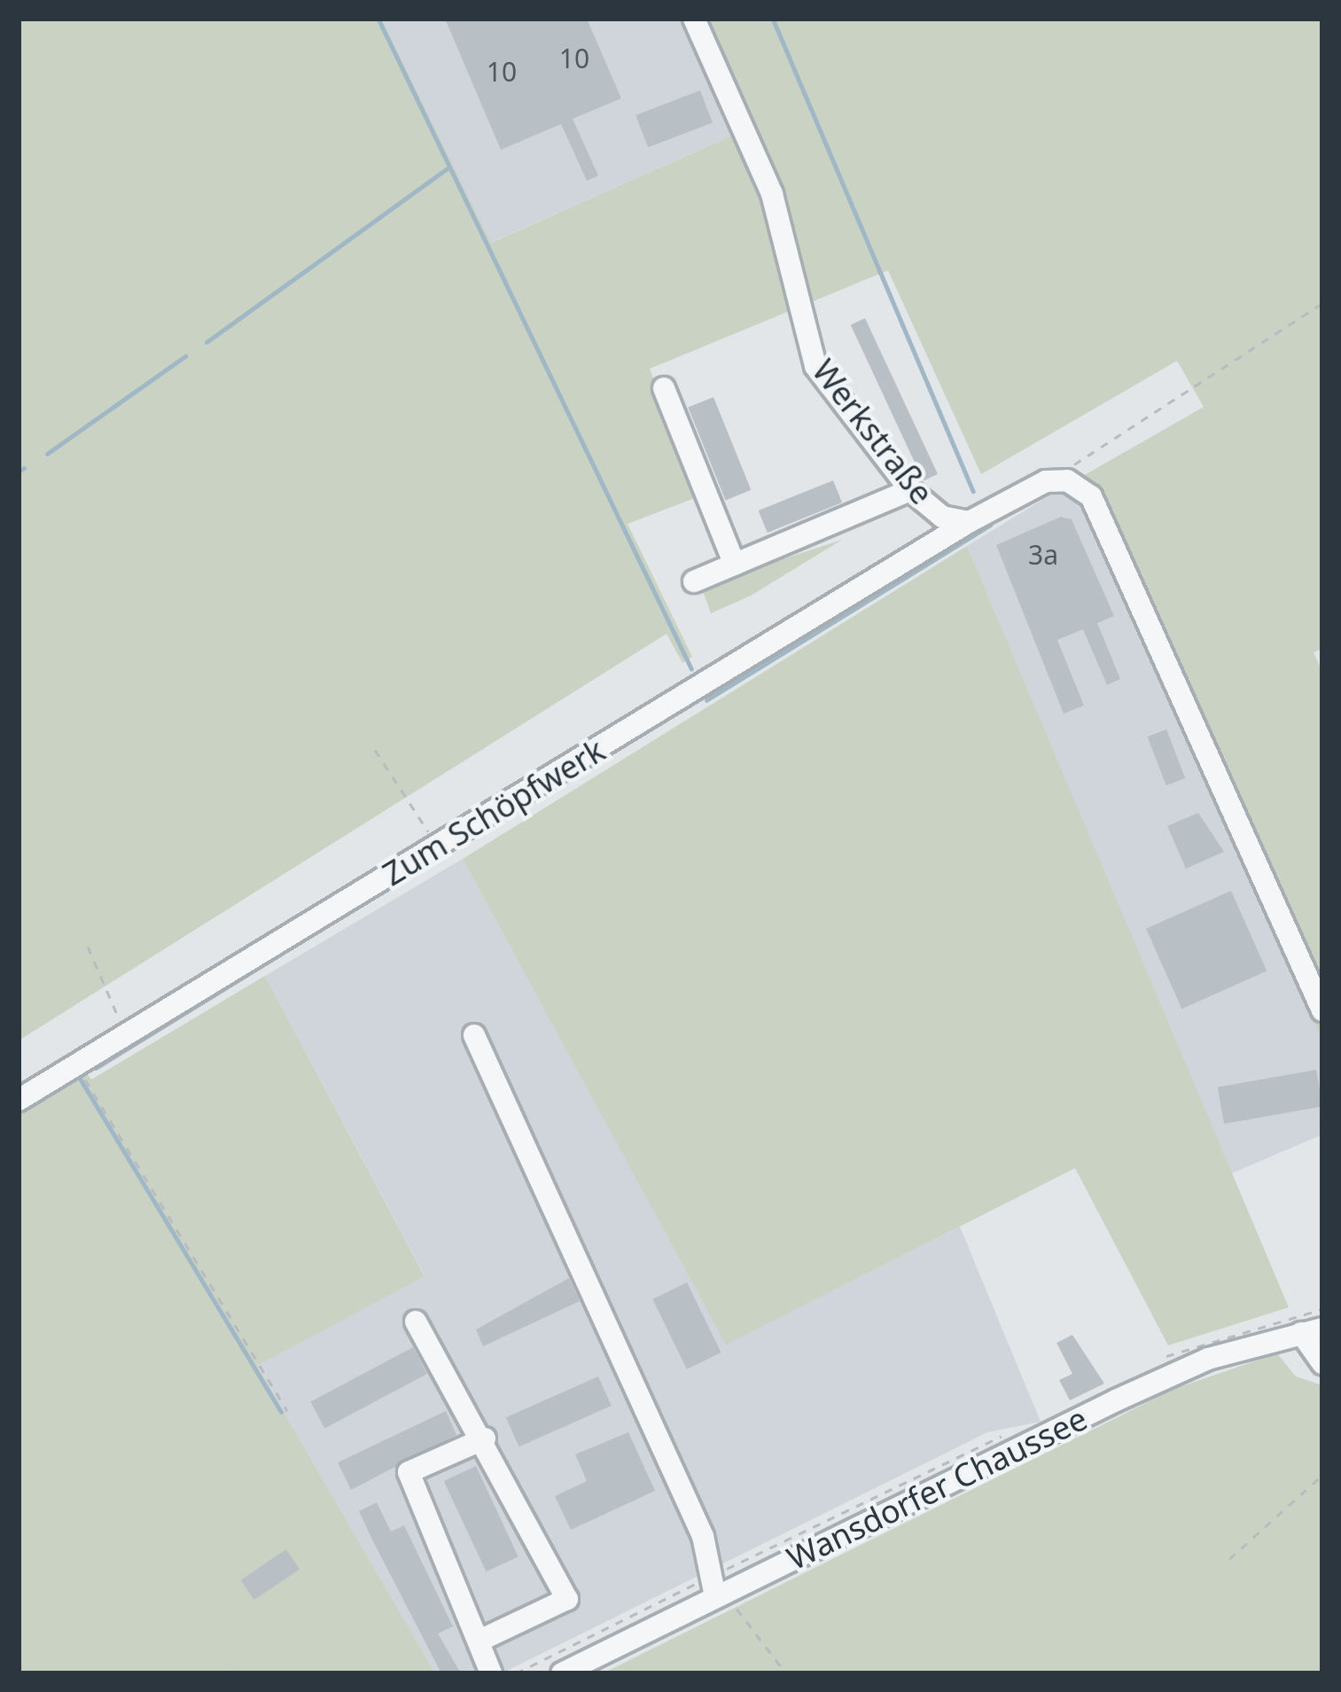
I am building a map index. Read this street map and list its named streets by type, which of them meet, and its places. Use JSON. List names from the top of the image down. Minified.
{"streets":{"street":["Werkstraße","Zum Schöpfwerk","Wansdorfer Chaussee"]},"crossings":[["Werkstraße","Zum Schöpfwerk"]],"house_numbers":["10","10","3a"]}
